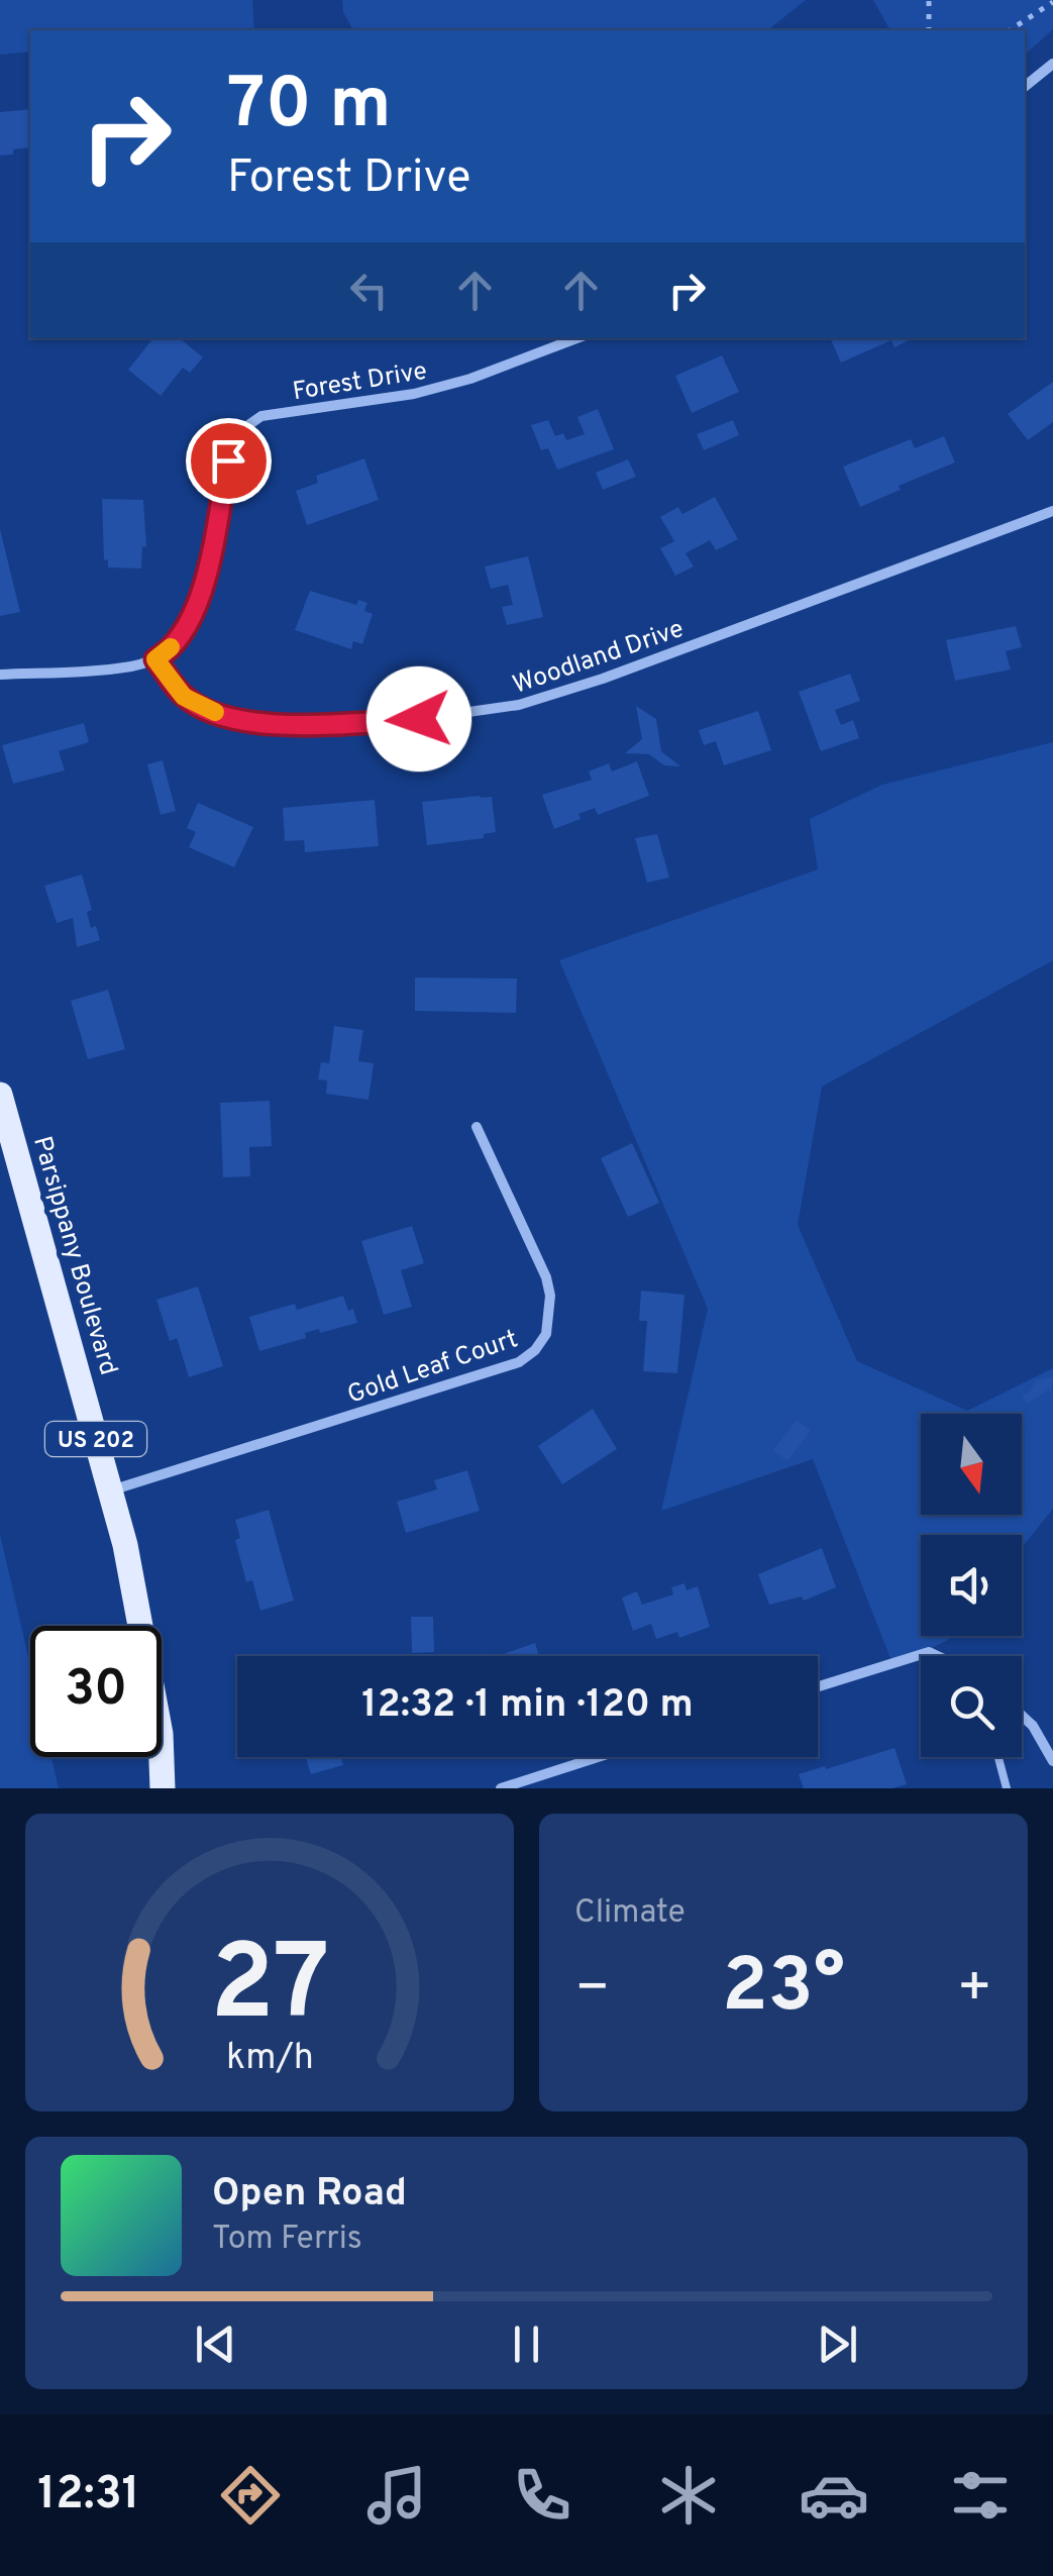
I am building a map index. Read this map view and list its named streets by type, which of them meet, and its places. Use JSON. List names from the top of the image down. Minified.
{"streets":{"main road":["Parsippany Boulevard","US 202"],"street":["Forest Drive","Woodland Drive","Gold Leaf Court"]},"crossings":[["Forest Drive","Woodland Drive"],["Parsippany Boulevard","Gold Leaf Court"]],"north":"bottom","page":{"turn":["70 m","Forest Drive"],"limit":"30","trip":"12:32 · 1 min · 120 m","tile":"Climate","heat":["−","23°","+"],"song":["Open Road","Tom Ferris"],"tabs":"12:31","gauge":["27","km/h"]}}
